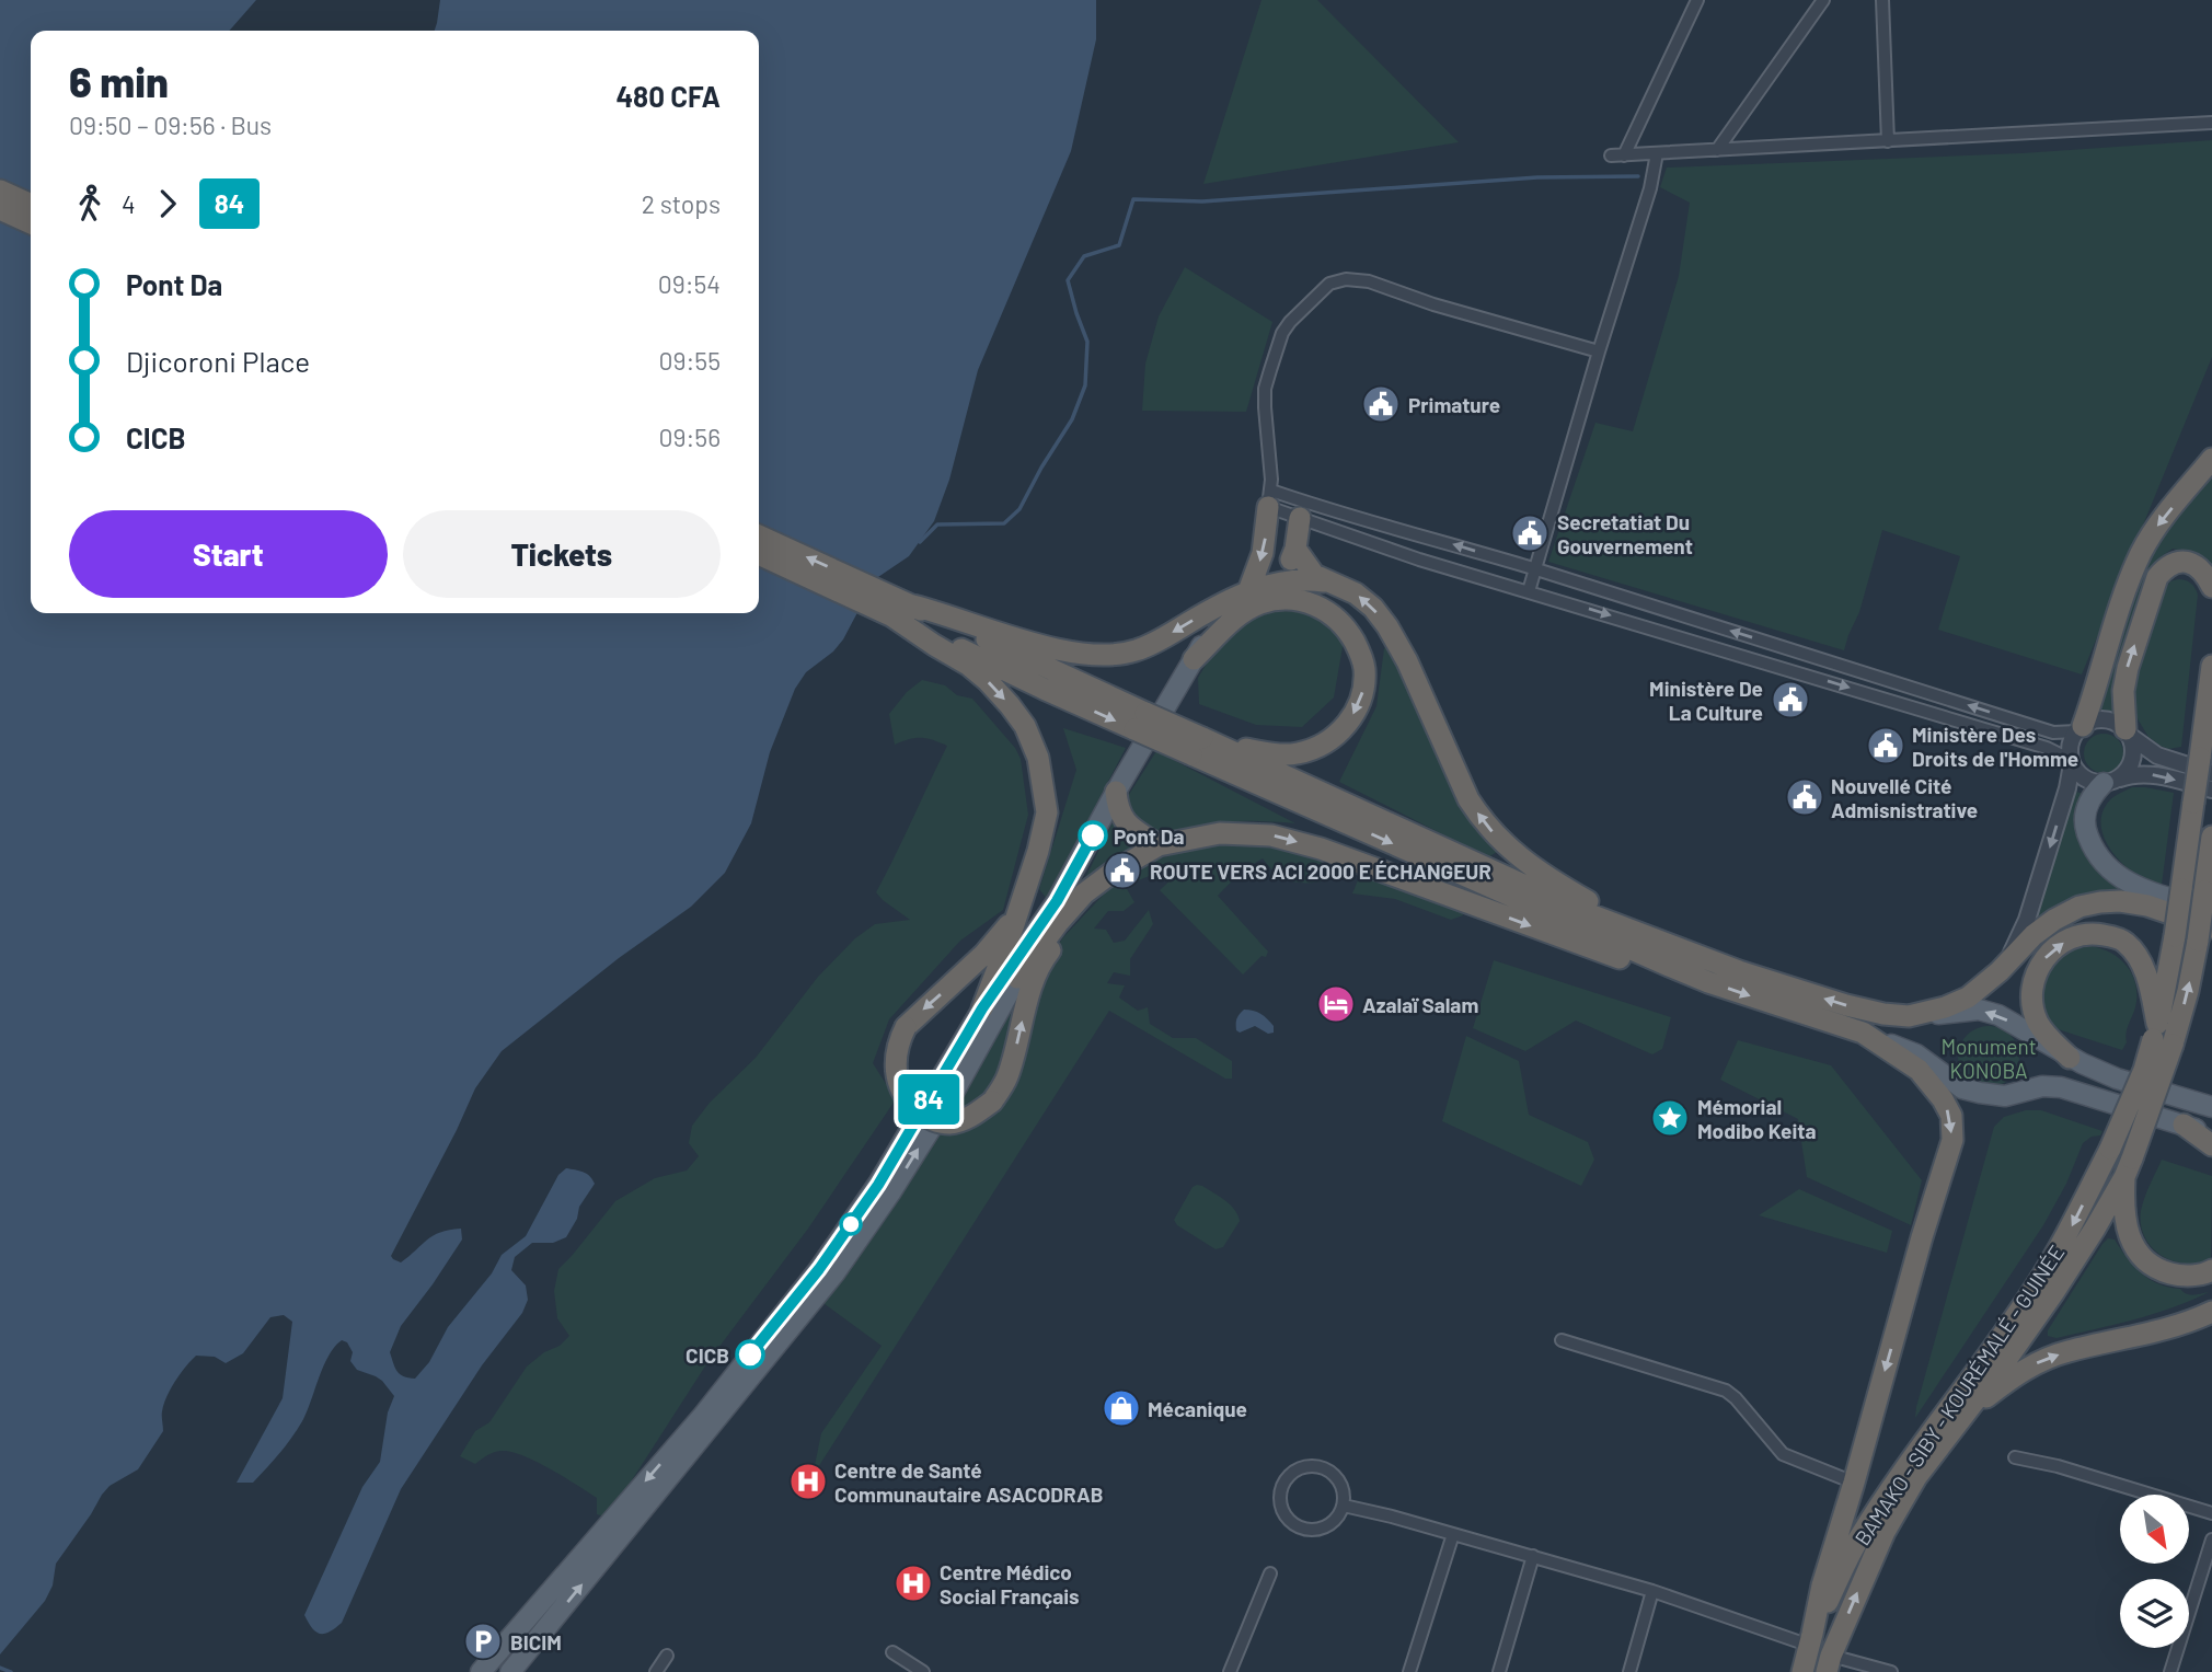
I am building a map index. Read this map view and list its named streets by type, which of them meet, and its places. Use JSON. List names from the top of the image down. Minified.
{"streets":{"highway":["BAMAKO - SIBY - KOURÉMALÉ - GUINÉE"]},"parks":["Monument KONOBA"],"places":{"public building":["Primature","Secretatiat Du Gouvernement","Ministère De La Culture","Ministère Des Droits de l'Homme","Nouvellé Cité Admisnistrative","ROUTE VERS ACI 2000 E ÉCHANGEUR"],"other":["Pont Da","CICB"],"hotel":["Azalaï Salam"],"place":["Mémorial Modibo Keita"],"shop":["Mécanique"],"hospital":["Centre de Santé Communautaire ASACODRAB","Centre Médico Social Français"],"parking":["BICIM"]},"lines":["bus line 84"],"north":"bottom right","page":{"on_map":"84","heading":["6 min","09:50 – 09:56 · Bus","480 CFA"],"legs":["4","84","2 stops"],"list":[{"name":"Pont Da","value":"09:54"},{"name":"Djicoroni Place","value":"09:55"},{"name":"CICB","value":"09:56"}],"buttons":["Start","Tickets"]}}
